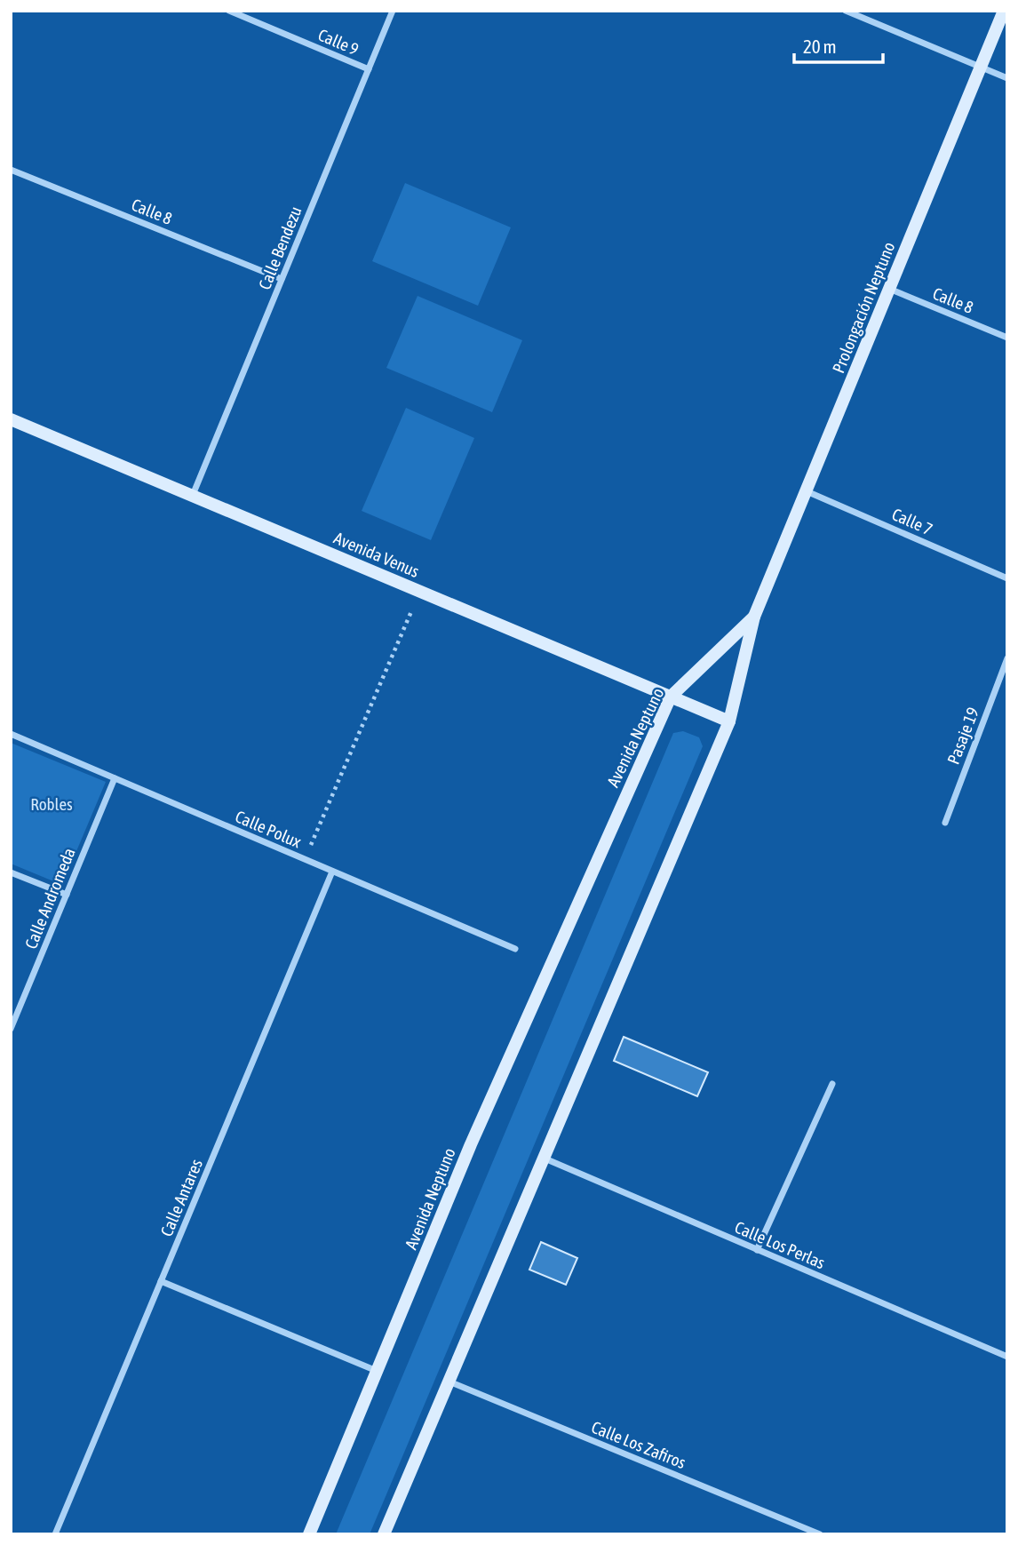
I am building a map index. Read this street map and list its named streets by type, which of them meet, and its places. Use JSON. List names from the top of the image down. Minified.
{"streets":{"street":["Calle 9","Calle 8","Calle Bendezu","Prolongación Neptuno","Calle 7","Avenida Venus","Pasaje 19","Avenida Neptuno","Calle Polux","Calle Andromeda","Calle Antares","Calle Los Perlas","Calle Los Zafiros"]},"crossings":[["Calle 9","Calle Bendezu"],["Calle 8","Calle Bendezu"],["Calle 8","Prolongación Neptuno"],["Calle Bendezu","Avenida Venus"],["Prolongación Neptuno","Calle 7"],["Prolongación Neptuno","Avenida Neptuno"],["Avenida Venus","Avenida Neptuno"],["Calle Polux","Calle Andromeda"],["Calle Polux","Calle Antares"]],"parks":["Robles"],"scale_bar":"20 m"}
